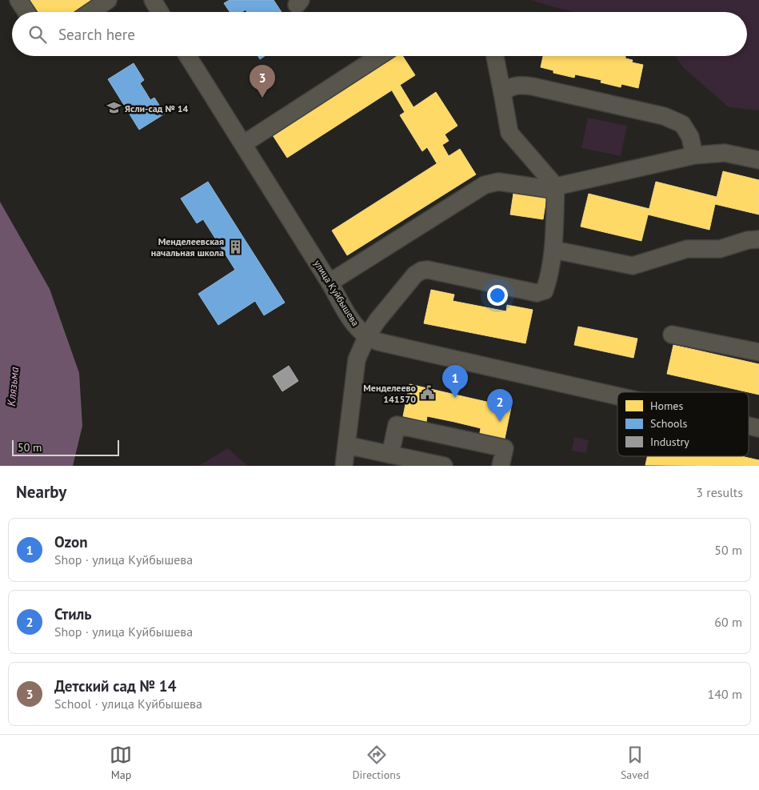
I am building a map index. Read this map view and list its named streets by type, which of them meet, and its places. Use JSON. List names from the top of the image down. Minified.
{"streets":{"street":["улица Куйбышева"]},"water":["Клязьма"],"places":{"school or university":["Ясли-сад № 14"],"building":["Менделеевская начальная школа"],"public building":["Менделеево 141570"]},"legend":["Homes","Schools","Industry"],"scale_bar":"50 m","page":{"search":"Search here","pins":["3","1","2"],"scale":"50 m","heading":["Nearby","3 results"],"list":[{"mark":"1","name":"Ozon","note":"Shop · улица Куйбышева","value":"50 m"},{"mark":"2","name":"Стиль","note":"Shop · улица Куйбышева","value":"60 m"},{"mark":"3","name":"Детский сад № 14","note":"School · улица Куйбышева","value":"140 m"}],"nav":["Map","Directions","Saved"]}}
